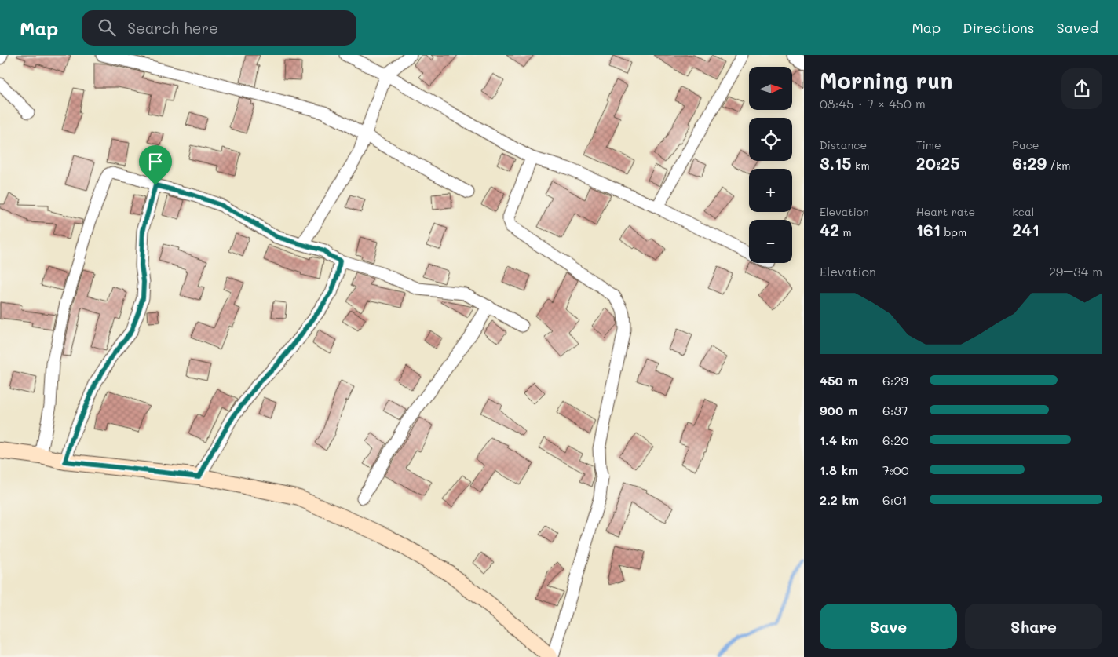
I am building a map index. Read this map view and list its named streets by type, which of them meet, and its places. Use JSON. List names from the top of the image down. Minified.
{"north":"right","page":{"header":"Map","search":"Search here","nav":["Map","Directions","Saved"],"heading":["Morning run","08:45 · 7 × 450 m"],"map_buttons":["+","−"],"stats":[["Distance","3.15 km"],["Time","20:25"],["Pace","6:29 /km"],["Elevation","42 m"],["Heart rate","161 bpm"],["kcal","241"]],"chart":["Elevation","29–34 m"],"list":[{"name":"450 m","note":"6:29"},{"name":"900 m","note":"6:37"},{"name":"1.4 km","note":"6:20"},{"name":"1.8 km","note":"7:00"},{"name":"2.2 km","note":"6:01"}],"buttons":["Save","Share"]}}
